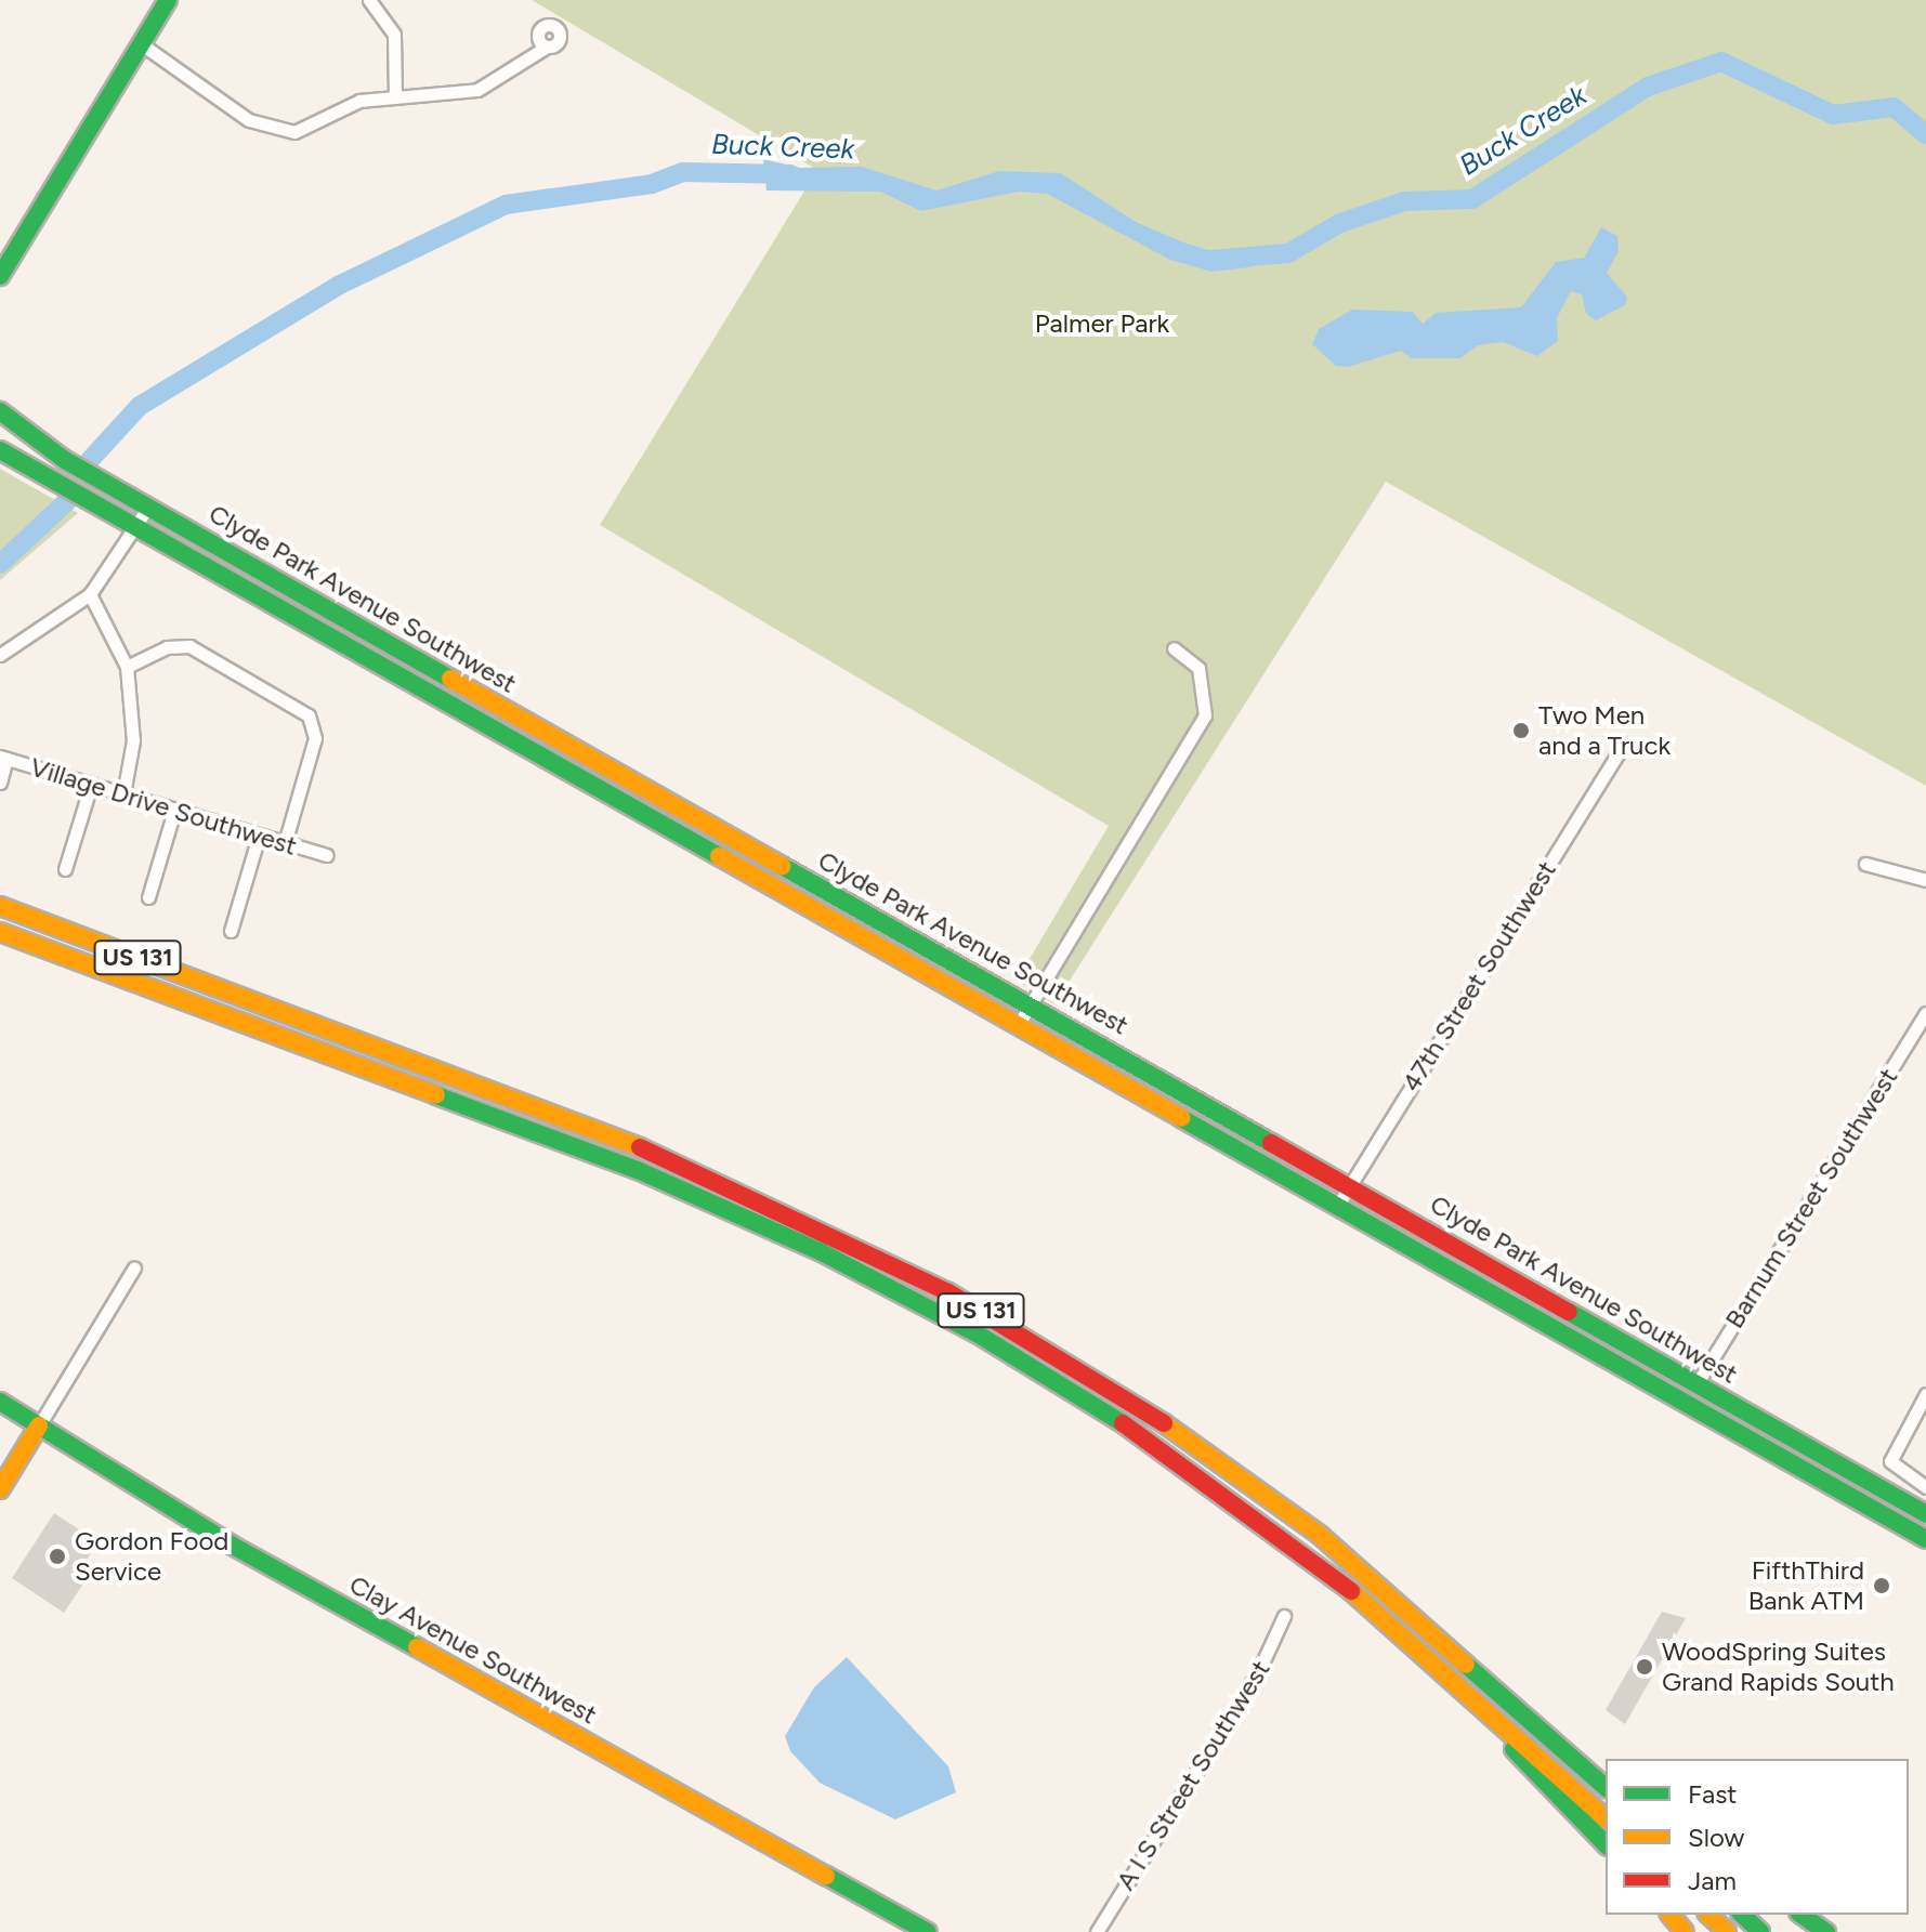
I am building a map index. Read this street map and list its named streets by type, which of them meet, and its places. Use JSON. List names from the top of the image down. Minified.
{"streets":{"main road":["Clyde Park Avenue Southwest","US 131","Clay Avenue Southwest"],"street":["Village Drive Southwest","47th Street Southwest","Barnum Street Southwest","A I S Street Southwest"]},"crossings":[["Clyde Park Avenue Southwest","47th Street Southwest"],["Clyde Park Avenue Southwest","Barnum Street Southwest"]],"water":["Buck Creek"],"parks":["Palmer Park"],"places":["Two Men and a Truck","Gordon Food Service","FifthThird Bank ATM","WoodSpring Suites Grand Rapids South"],"legend":["Fast","Slow","Jam"]}
